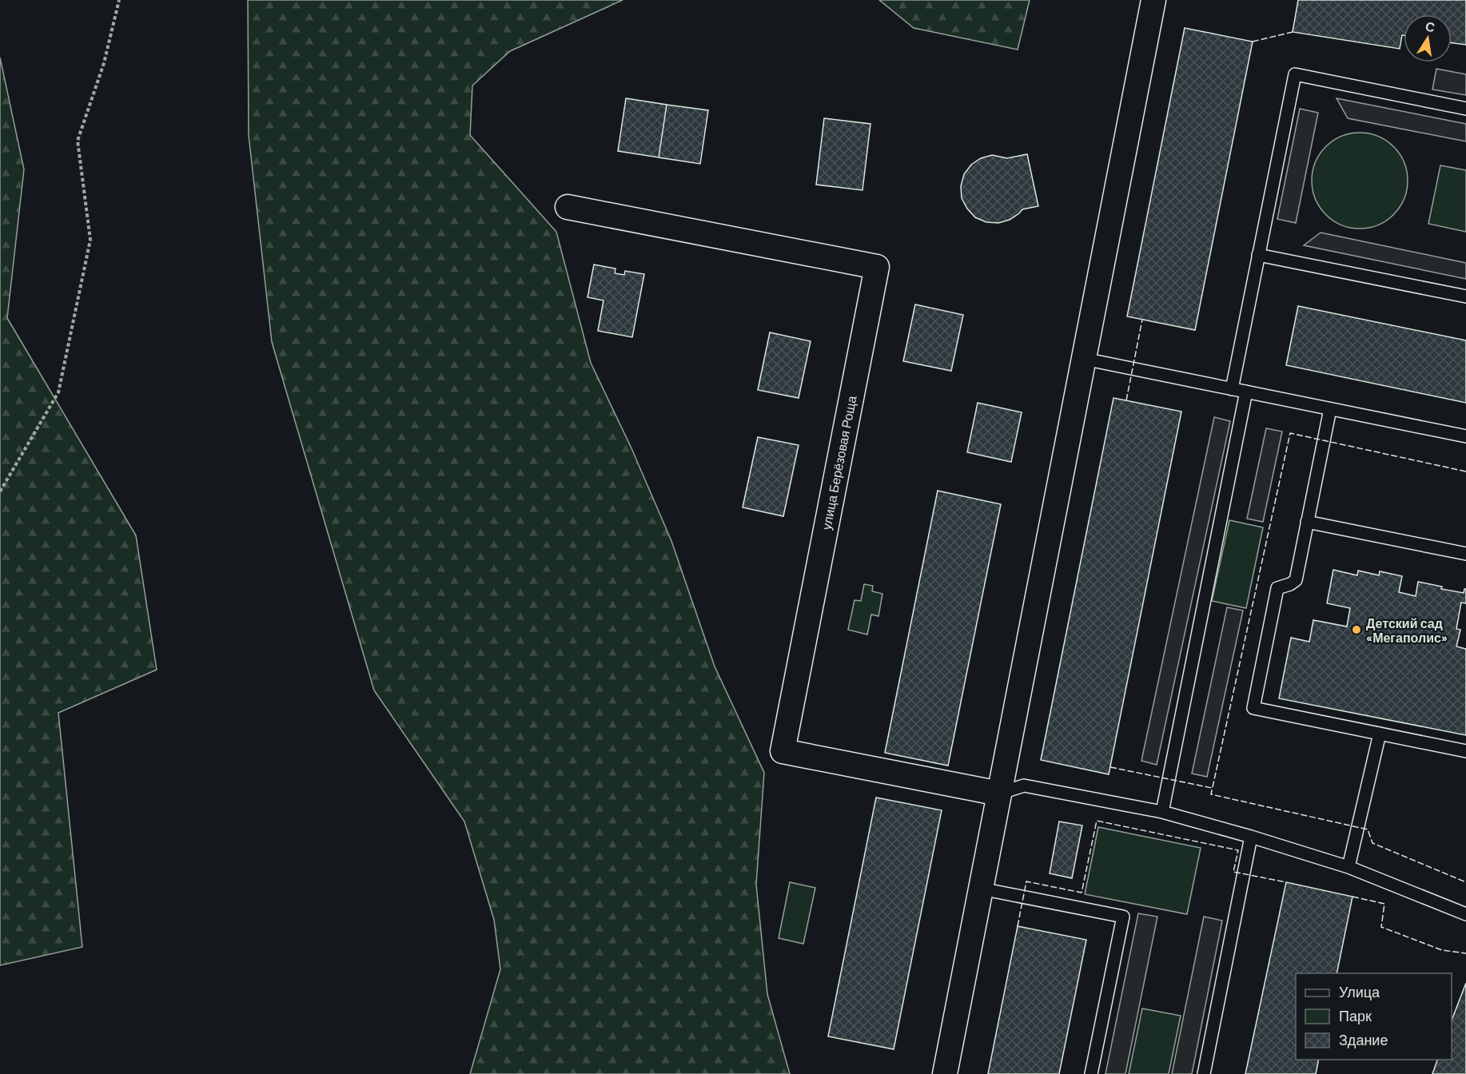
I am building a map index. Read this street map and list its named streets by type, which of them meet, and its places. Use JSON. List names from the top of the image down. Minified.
{"streets":{"street":["улица Берёзовая Роща"]},"places":["Детский сад «Мегаполис»"],"legend":["Улица","Парк","Здание"],"north":"top"}
